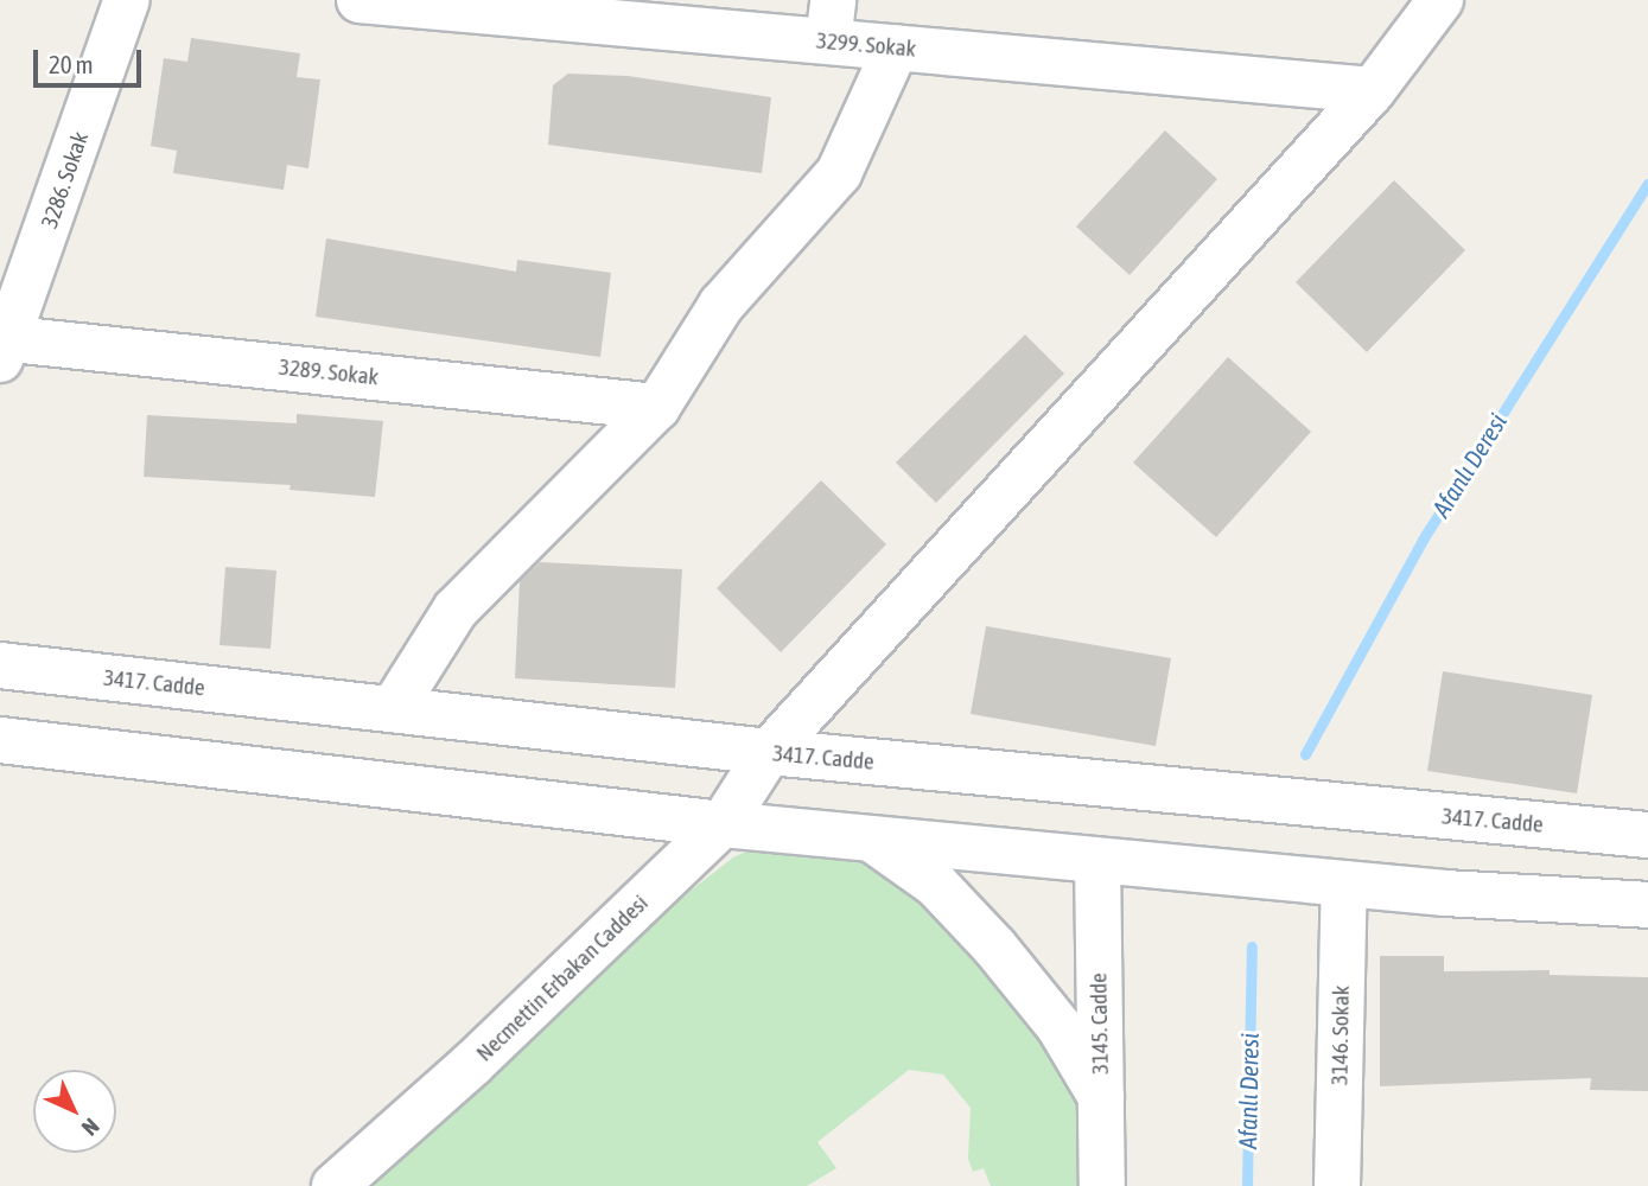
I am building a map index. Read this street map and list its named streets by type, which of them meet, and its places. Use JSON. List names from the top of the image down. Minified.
{"streets":{"street":["3299. Sokak","3286. Sokak","3289. Sokak","3417. Cadde","Necmettin Erbakan Caddesi","3145. Cadde","3146. Sokak"]},"crossings":[["3299. Sokak","Necmettin Erbakan Caddesi"],["3286. Sokak","3289. Sokak"],["3417. Cadde","Necmettin Erbakan Caddesi"]],"water":["Afanlı Deresi"],"scale_bar":"20 m","north":"bottom right"}
